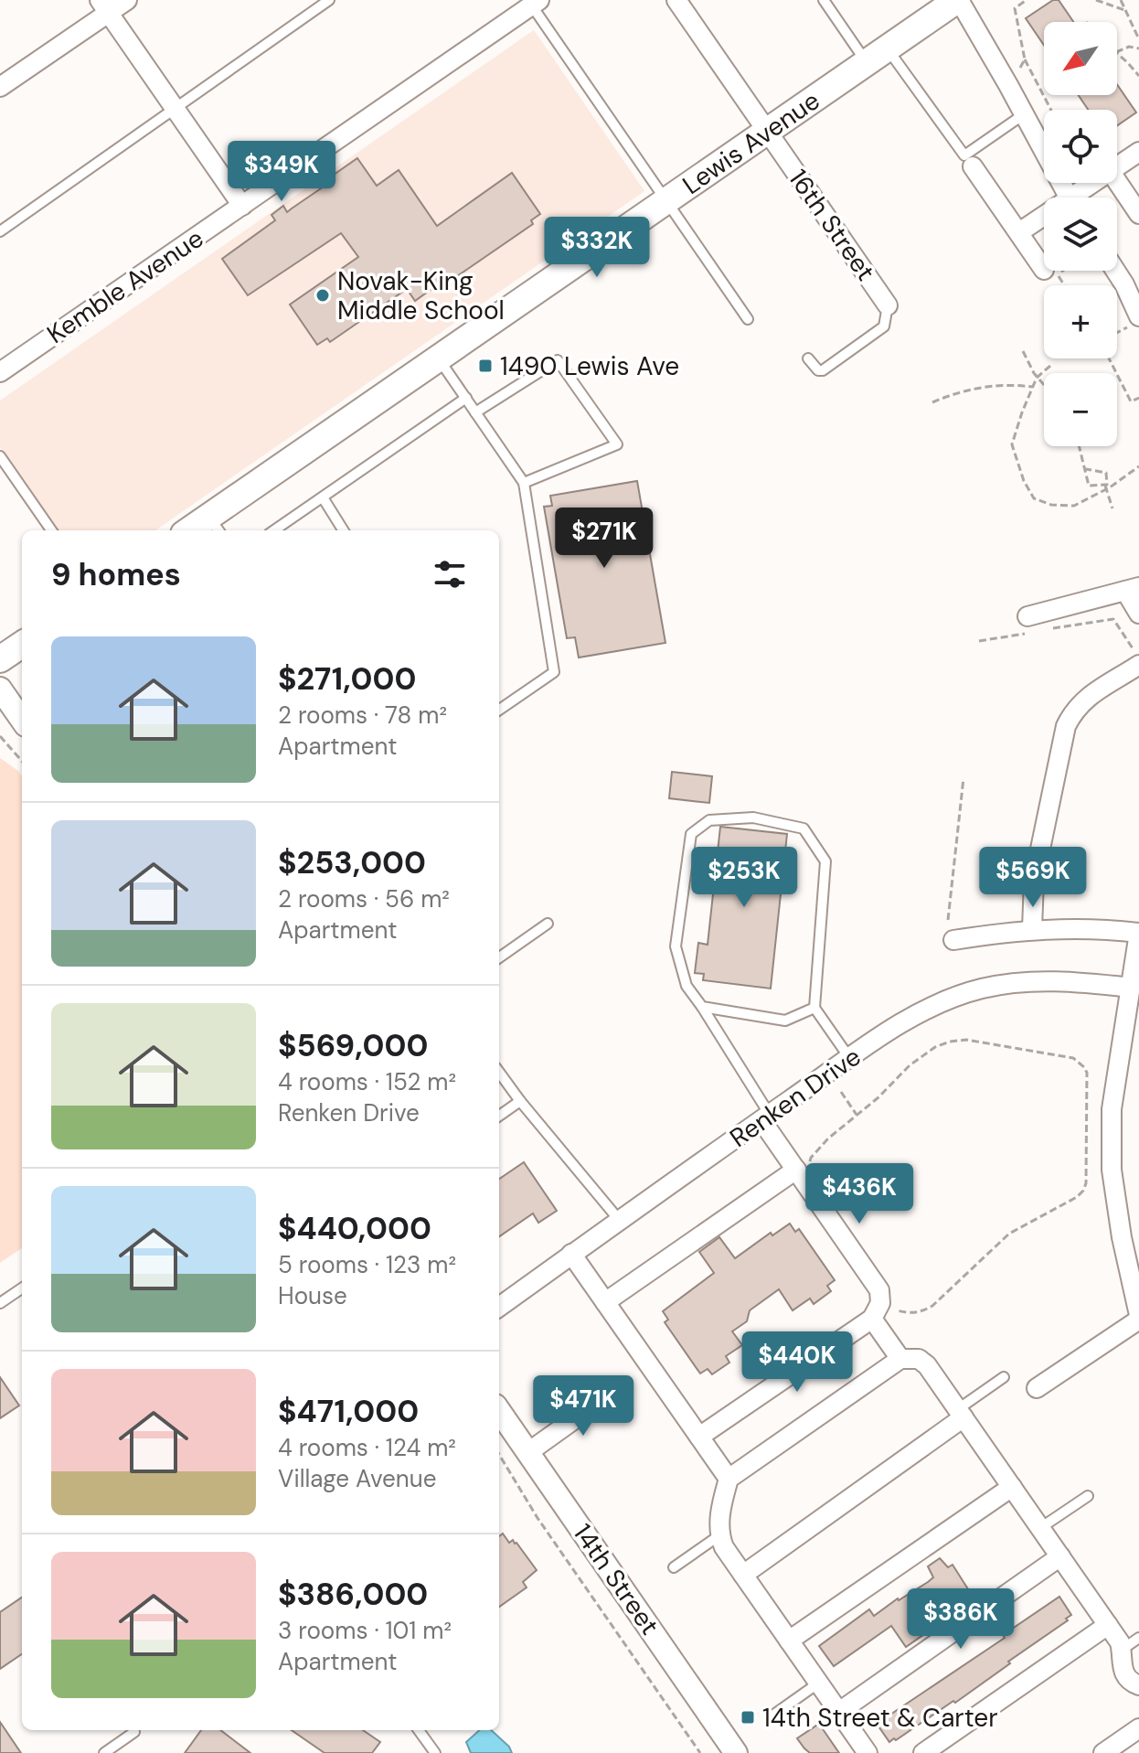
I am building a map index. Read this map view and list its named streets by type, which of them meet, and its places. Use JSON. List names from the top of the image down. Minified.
{"streets":{"main road":["Lewis Avenue"],"street":["16th Street","Kemble Avenue","Renken Drive","14th Street"]},"crossings":[["Lewis Avenue","16th Street"]],"places":{"other":["Novak-King Middle School"],"transit":["1490 Lewis Ave","14th Street & Carter"]},"north":"bottom left","page":{"map_buttons":["+","−"],"price":["$349K","$332K","$271K","$253K","$569K","$436K","$440K","$471K","$386K"],"heading":"9 homes","list":[{"name":"$271,000","note":"2 rooms · 78 m² · Apartment"},{"name":"$253,000","note":"2 rooms · 56 m² · Apartment"},{"name":"$569,000","note":"4 rooms · 152 m² · Renken Drive"},{"name":"$440,000","note":"5 rooms · 123 m² · House"},{"name":"$471,000","note":"4 rooms · 124 m² · Village Avenue"},{"name":"$386,000","note":"3 rooms · 101 m² · Apartment"}]}}
